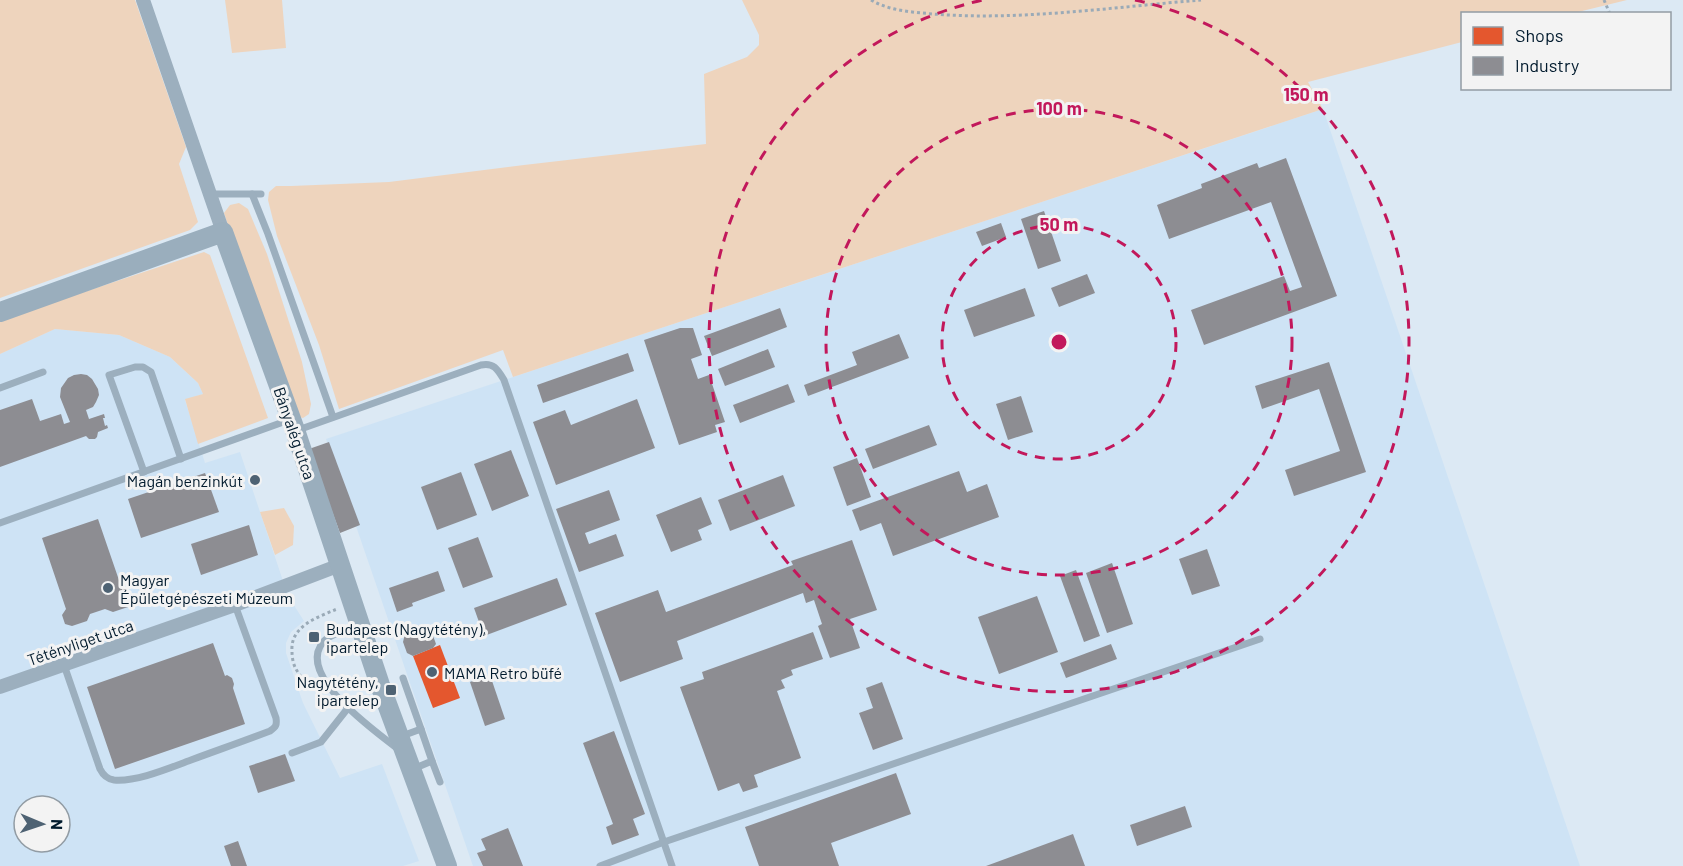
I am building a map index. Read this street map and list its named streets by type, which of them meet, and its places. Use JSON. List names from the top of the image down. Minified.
{"streets":{"street":["Bányalég utca","Tétényliget utca"]},"crossings":[["Bányalég utca","Tétényliget utca"]],"places":{"other":["Magán benzinkút","Magyar Épületgépészeti Múzeum","MAMA Retro büfé"],"transit":["Budapest (Nagytétény), ipartelep","Nagytétény, ipartelep"]},"legend":["Shops","Industry"],"north":"right","rings":["150 m","100 m","50 m"]}
